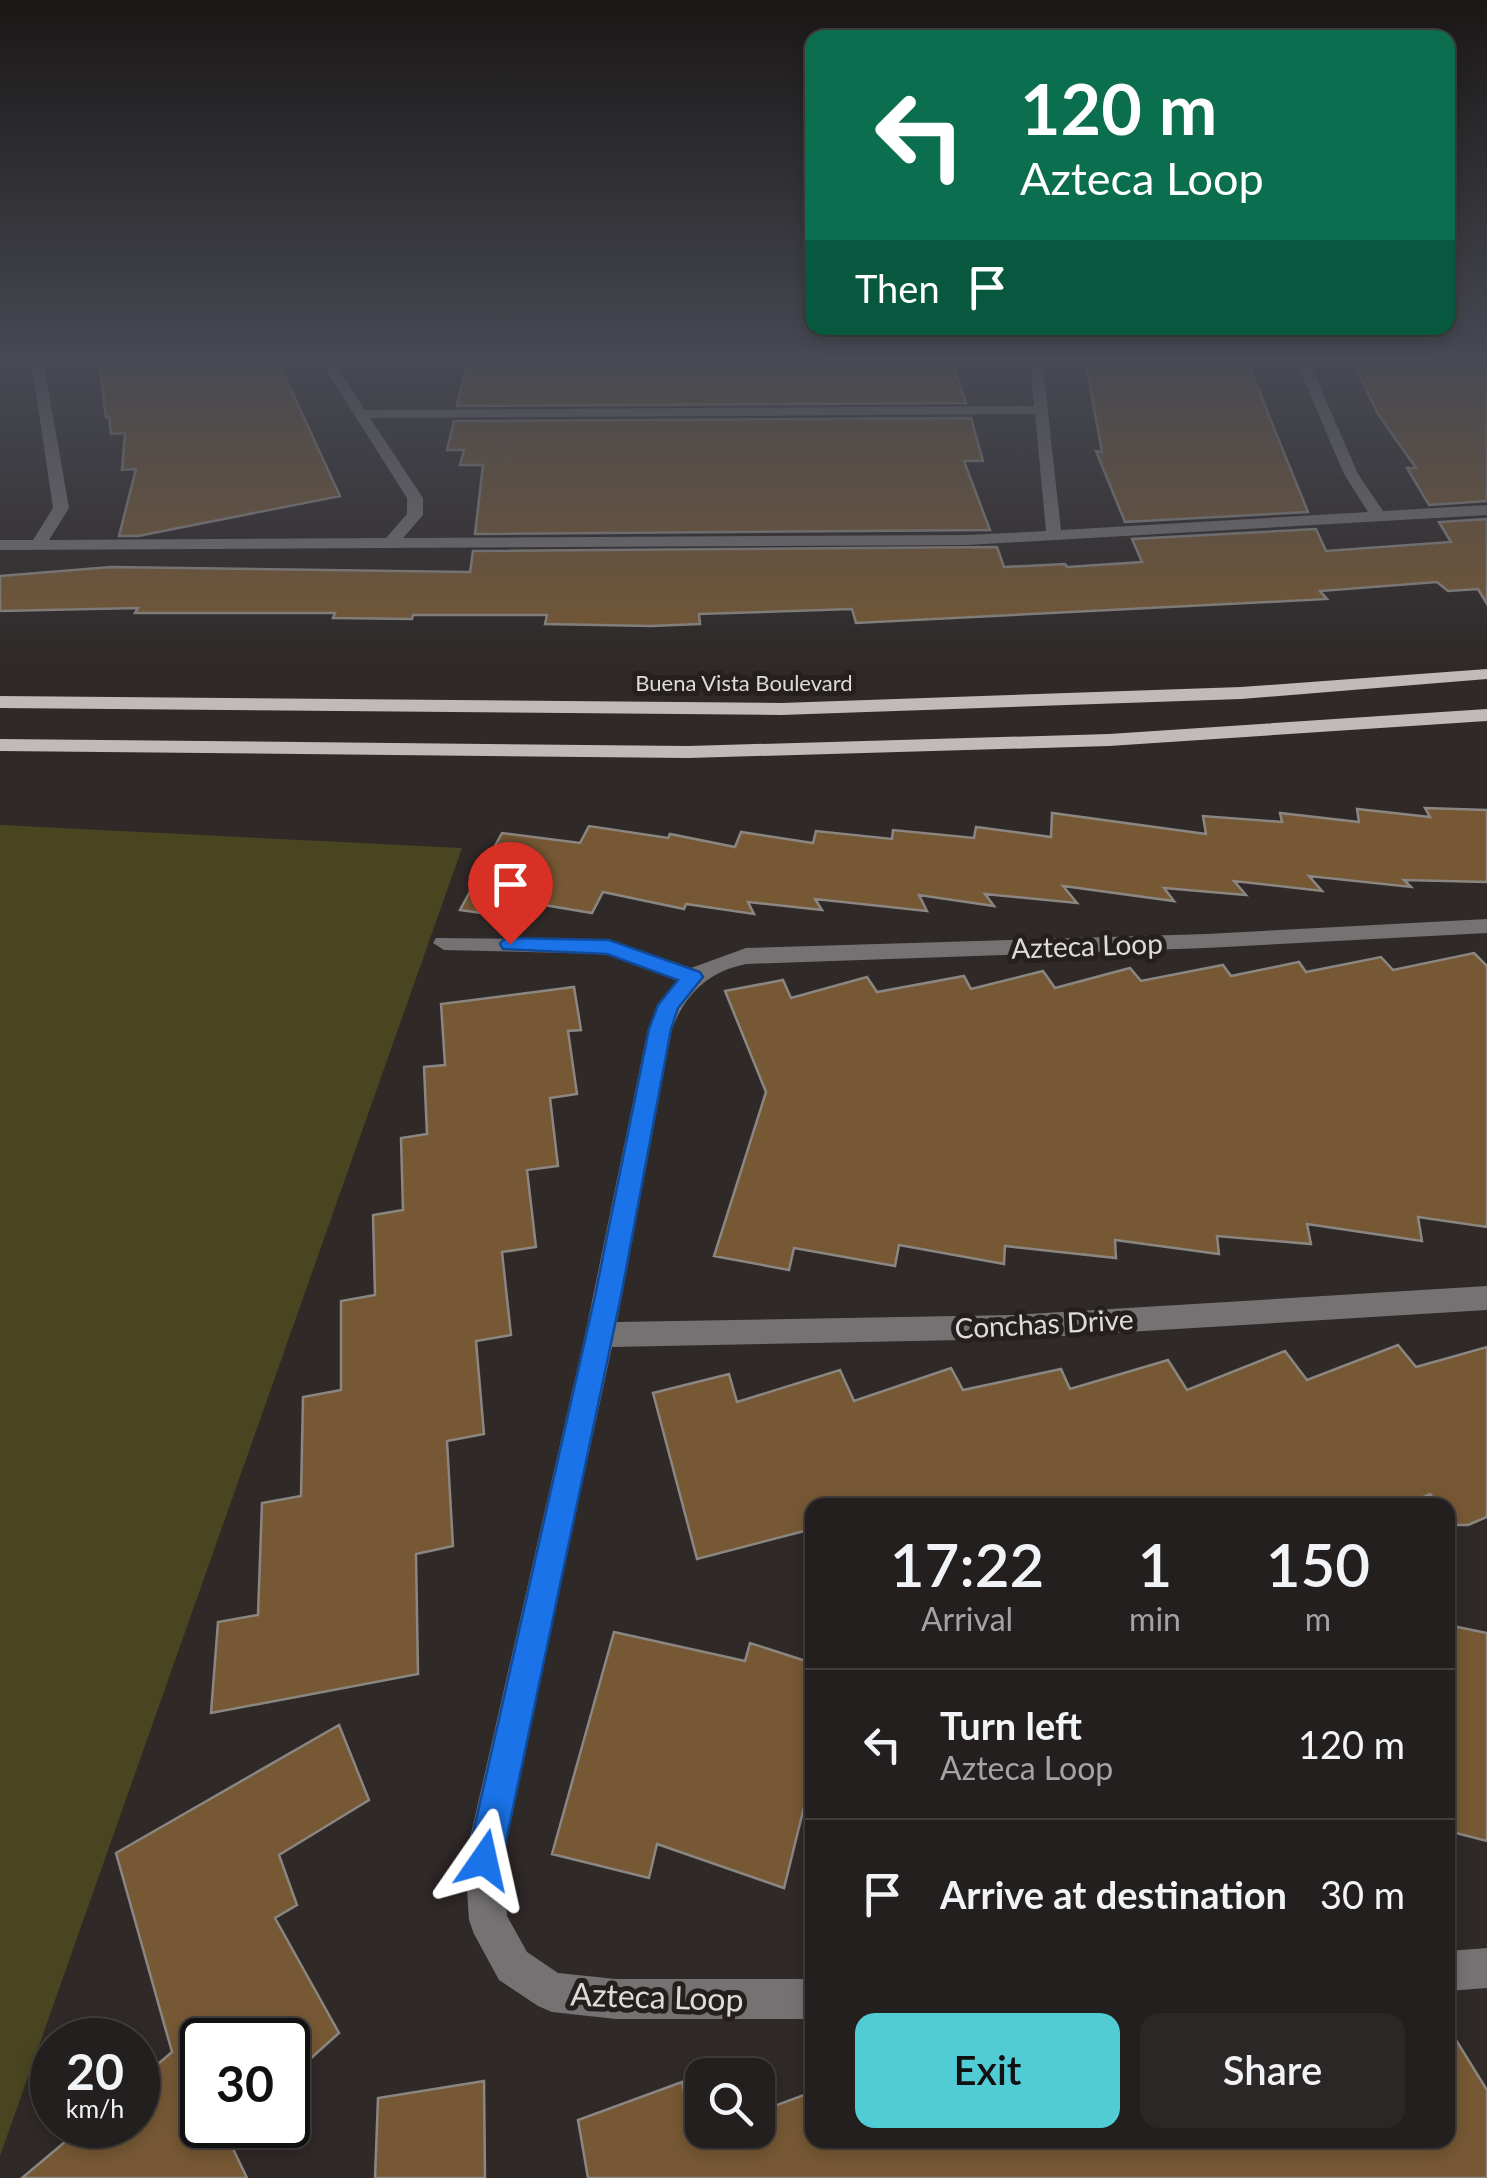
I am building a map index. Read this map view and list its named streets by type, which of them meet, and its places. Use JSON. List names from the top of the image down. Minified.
{"streets":{"main road":["Buena Vista Boulevard"],"street":["Azteca Loop","Conchas Drive"]},"crossings":[["Azteca Loop","Conchas Drive"]],"page":{"turn":["120 m","Azteca Loop"],"then":"Then","eta":["17:22","Arrival","1","min","150","m"],"list":[{"name":"Turn left","note":"Azteca Loop","value":"120 m"},{"name":"Arrive at destination","value":"30 m"}],"buttons":["Exit","Share"],"speed":"20 km/h","limit":"30"}}
